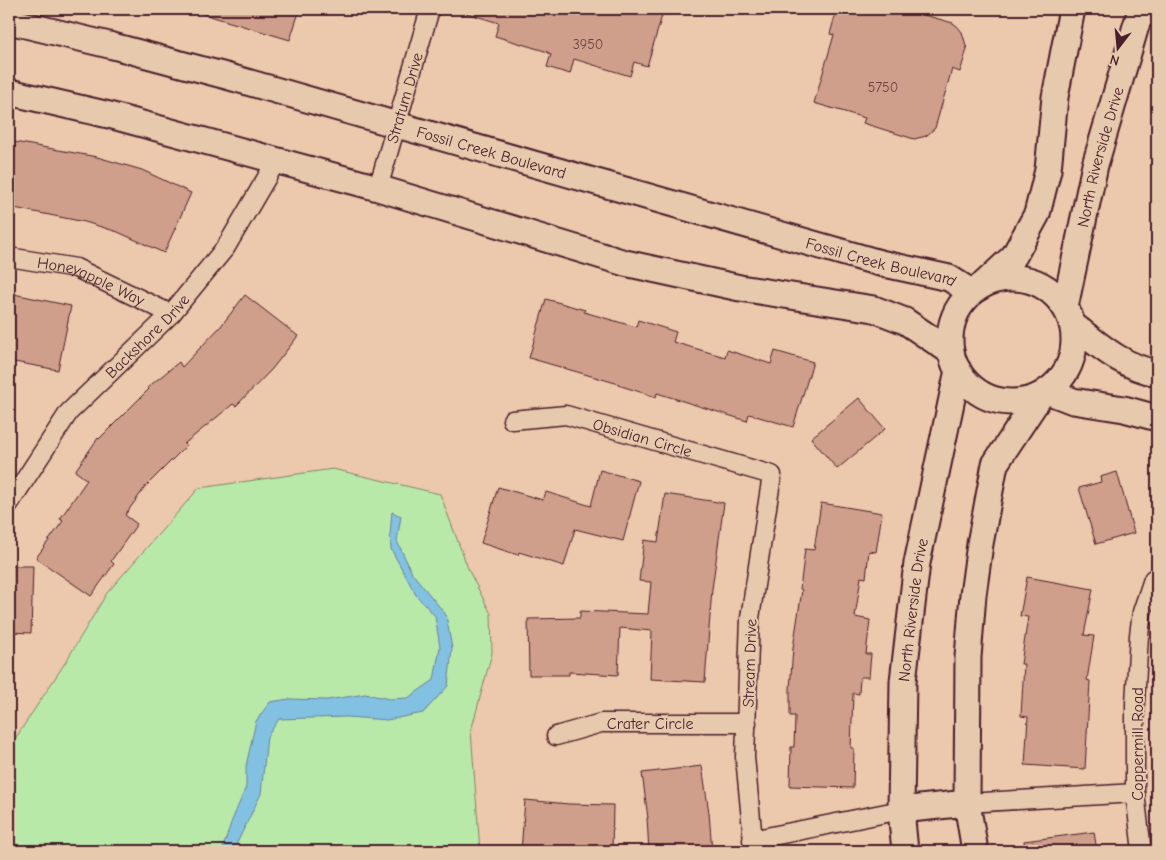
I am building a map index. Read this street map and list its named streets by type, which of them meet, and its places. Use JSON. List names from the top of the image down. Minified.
{"streets":{"main road":["Fossil Creek Boulevard","North Riverside Drive"],"street":["Stratum Drive","Honeyapple Way","Backshore Drive","Obsidian Circle","Stream Drive","Crater Circle","Coppermill Road"]},"crossings":[["Stratum Drive","Fossil Creek Boulevard"],["Fossil Creek Boulevard","North Riverside Drive"],["Honeyapple Way","Backshore Drive"],["Obsidian Circle","Stream Drive"],["Stream Drive","Crater Circle"]],"house_numbers":["3950","5750"],"north":"bottom"}
